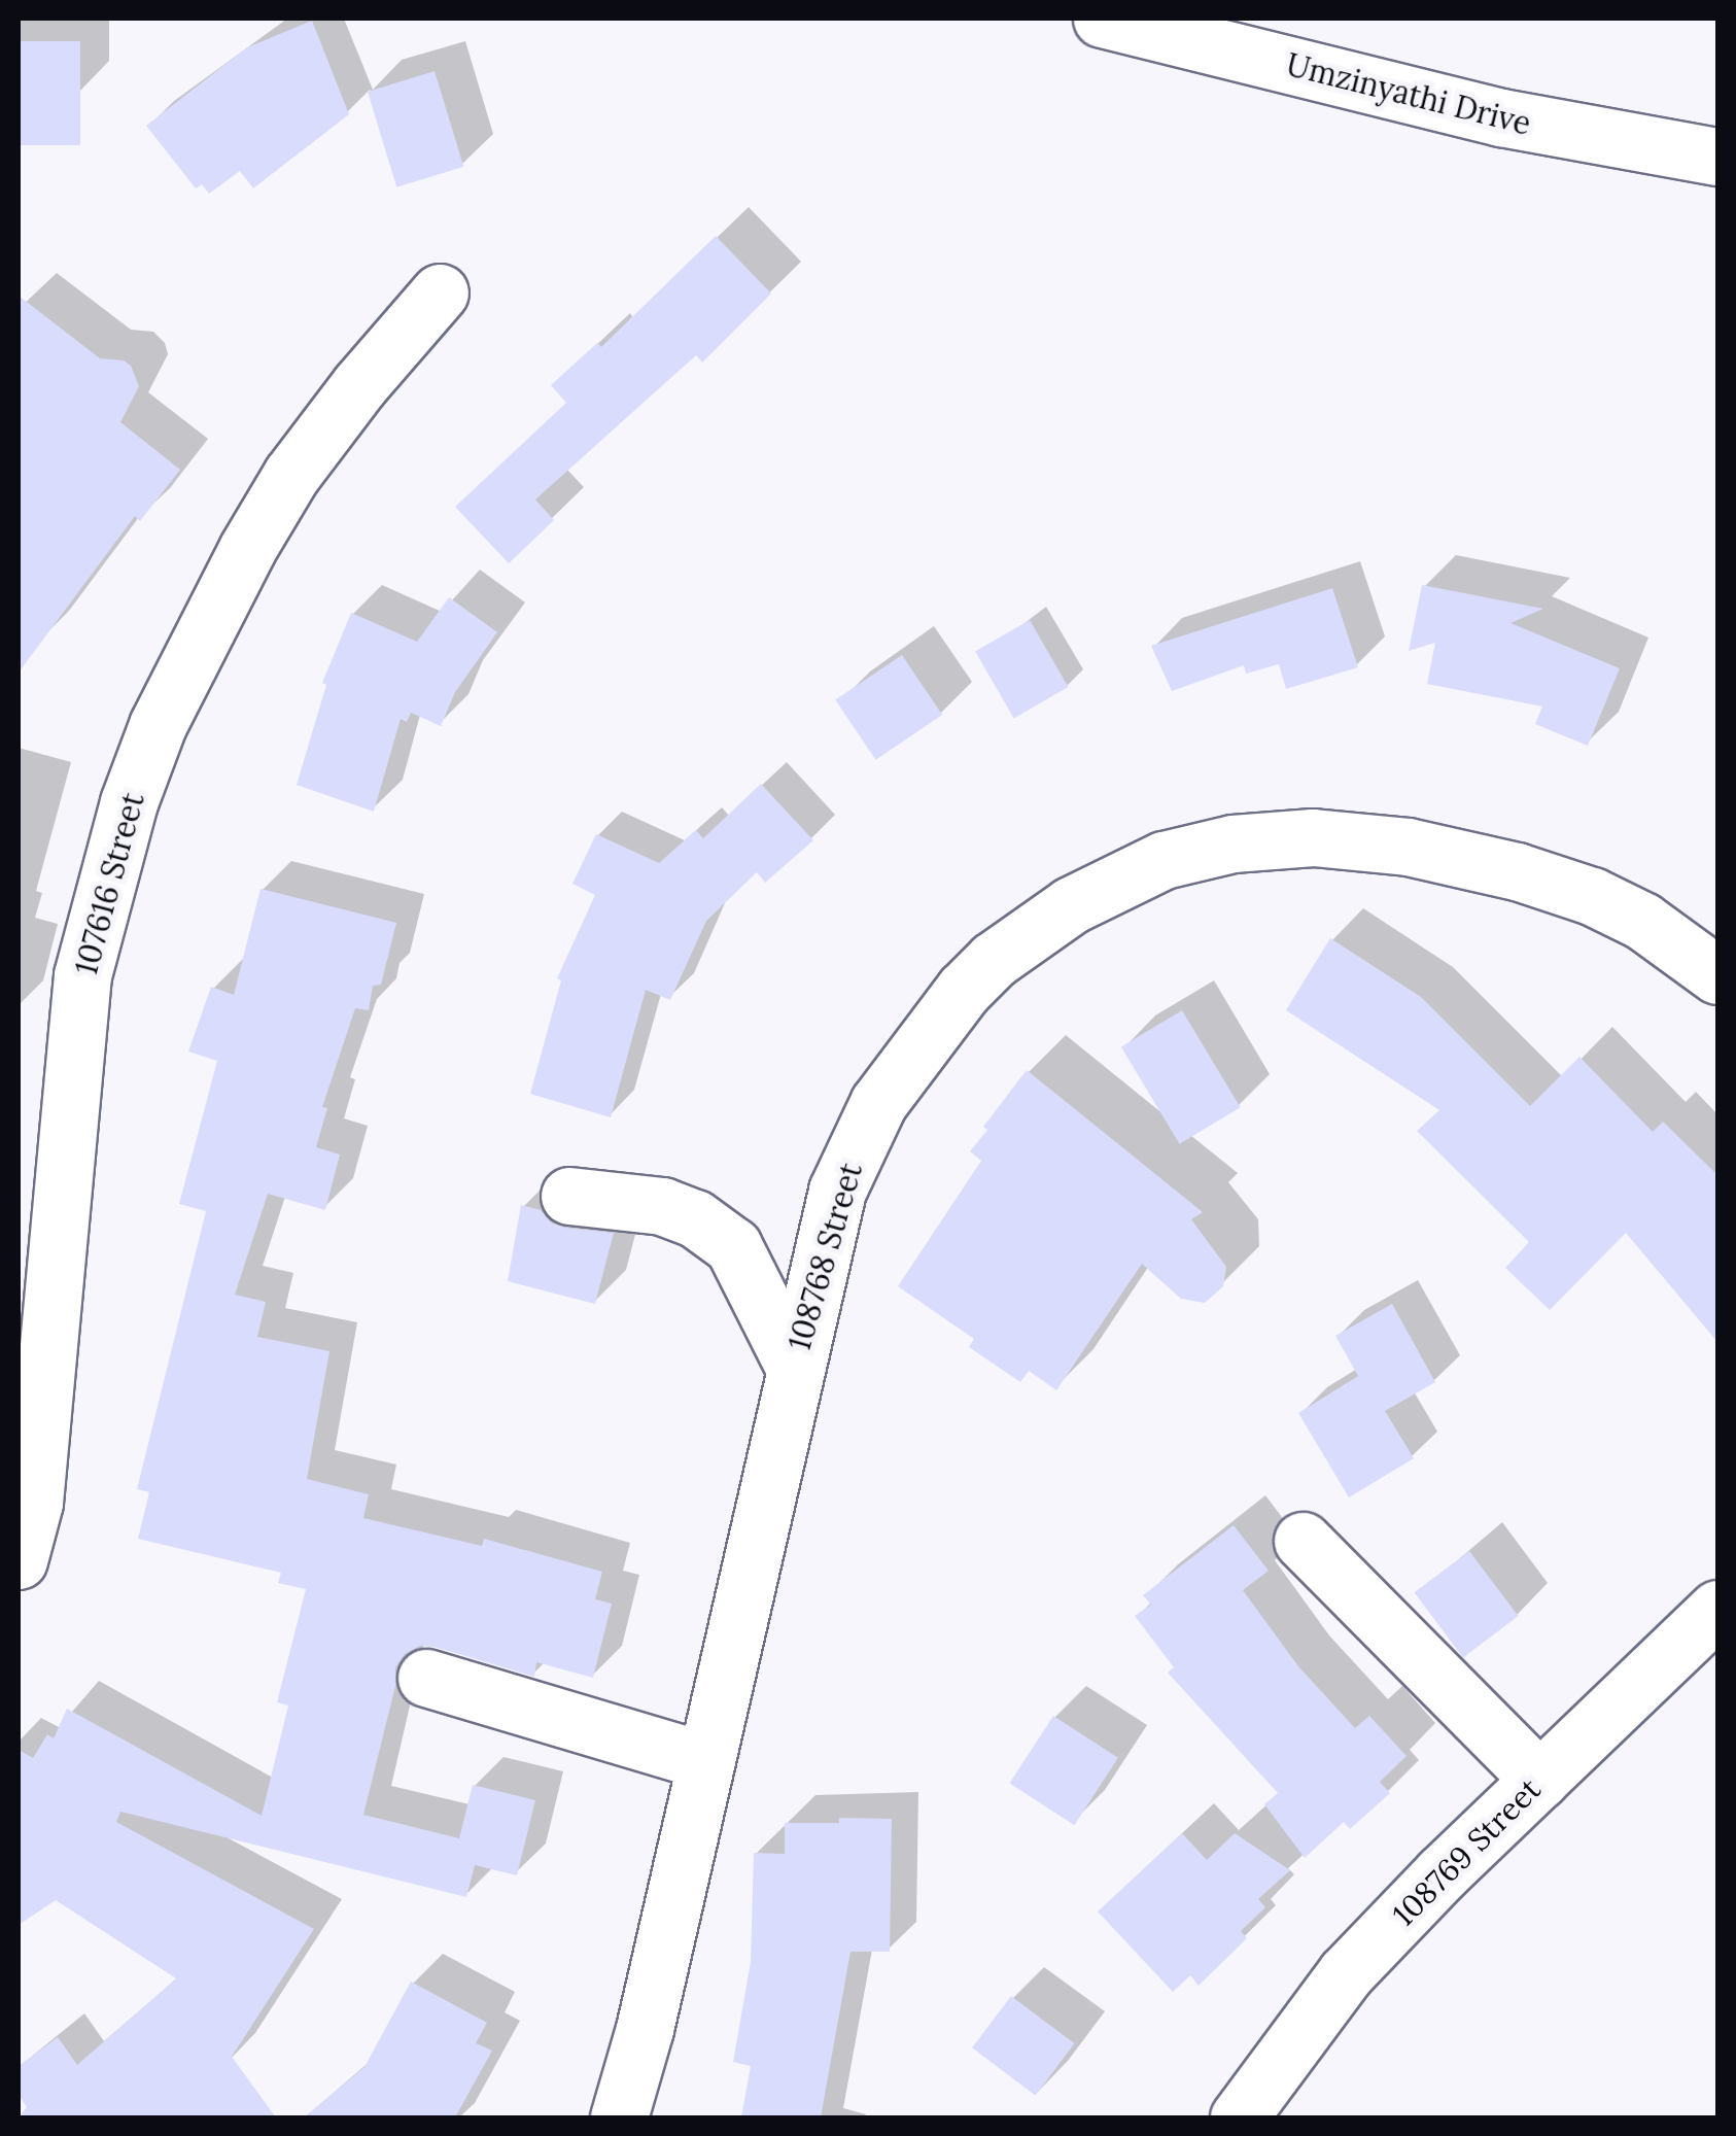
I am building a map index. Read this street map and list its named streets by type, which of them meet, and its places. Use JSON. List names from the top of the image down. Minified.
{"streets":{"street":["Umzinyathi Drive","107616 Street","108768 Street","108769 Street"]}}
